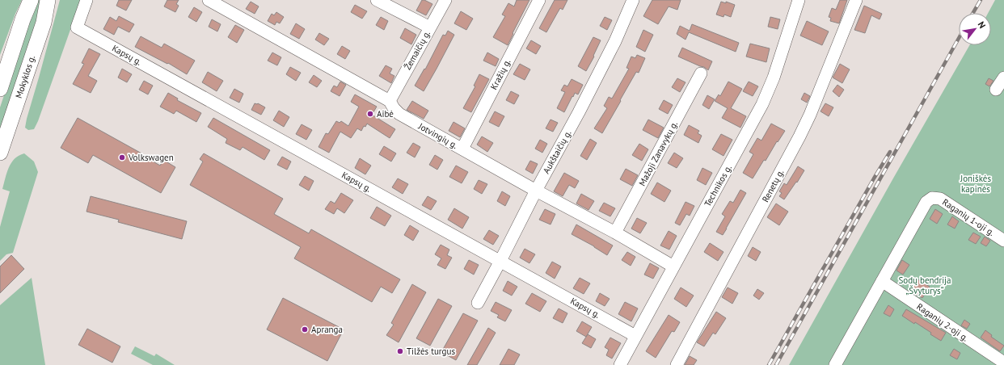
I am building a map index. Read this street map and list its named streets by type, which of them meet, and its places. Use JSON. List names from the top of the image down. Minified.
{"streets":{"main road":["Mokyklos g."],"street":["Žemaičių g.","Kapsų g.","Kražių g.","Jotvingių g.","Aukštaičių g.","Mažoji Zanavykų g.","Technikos g.","Renetų g.","Raganių 1-oji g.","Raganių 2-oji g."]},"crossings":[["Žemaičių g.","Jotvingių g."],["Kapsų g.","Aukštaičių g."],["Kapsų g.","Technikos g."],["Kražių g.","Jotvingių g."],["Jotvingių g.","Aukštaičių g."],["Jotvingių g.","Mažoji Zanavykų g."],["Jotvingių g.","Technikos g."],["Raganių 1-oji g.","Raganių 2-oji g."]],"parks":["Joniškės kapinės","Sodų bendrija „Švyturys“"],"places":["Aibė","Volkswagen","Apranga","Tilžės turgus"],"north":"top right"}
